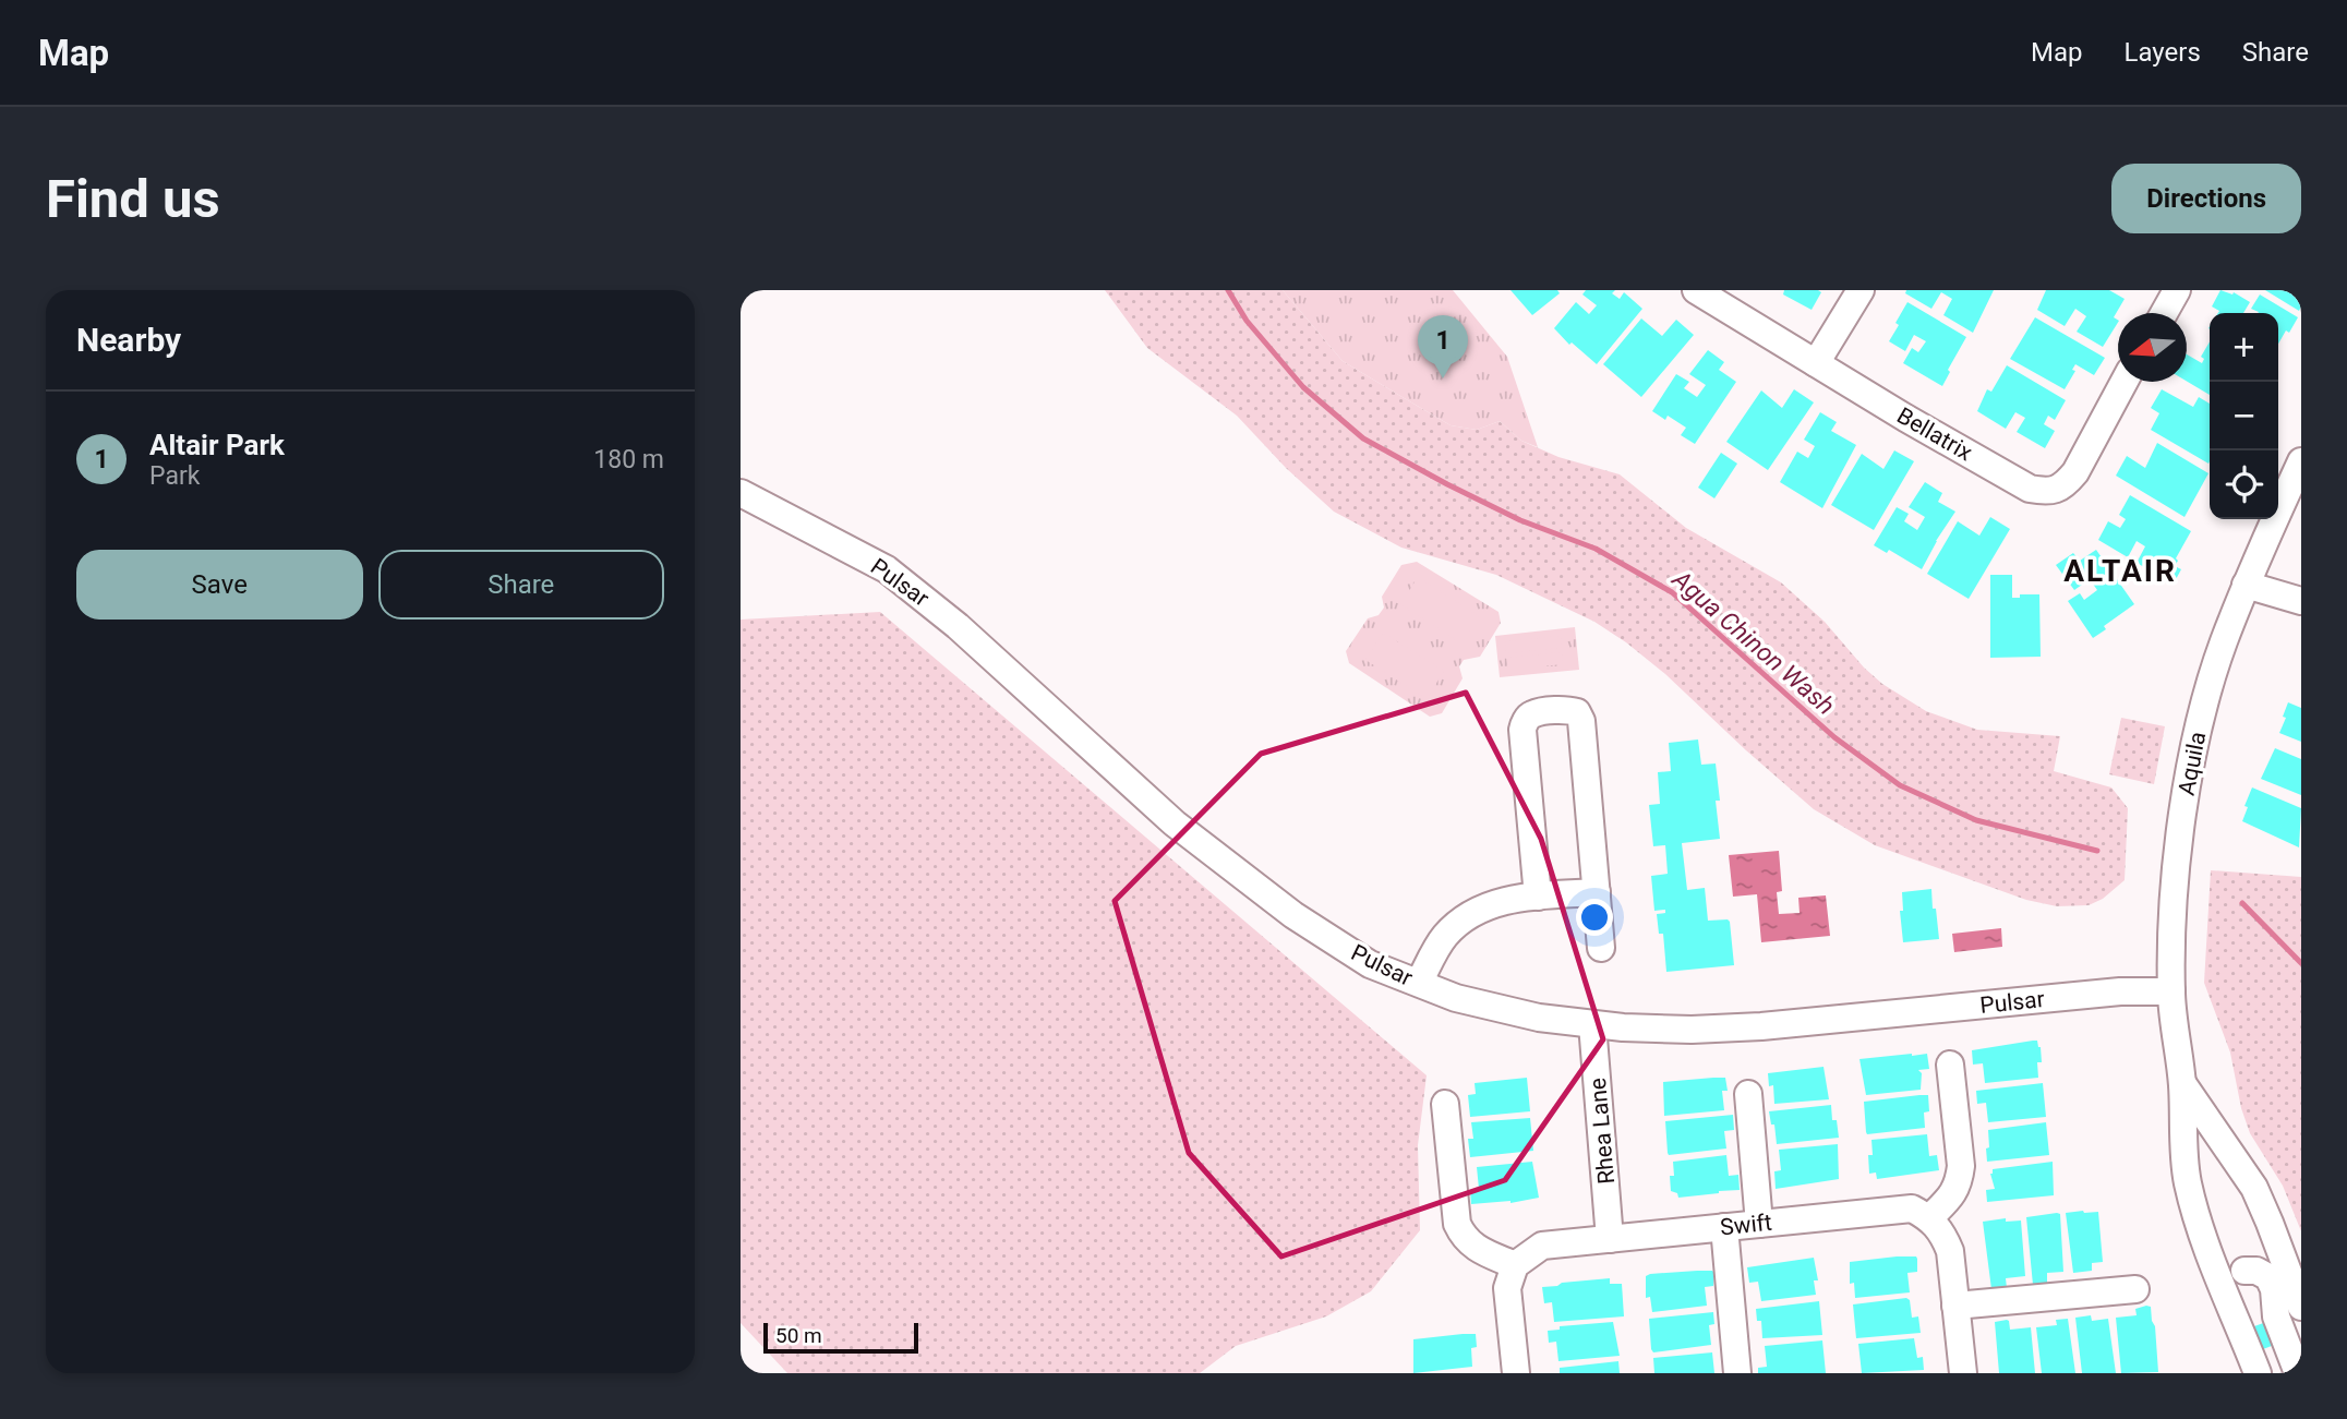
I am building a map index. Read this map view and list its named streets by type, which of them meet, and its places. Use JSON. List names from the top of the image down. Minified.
{"streets":{"street":["Bellatrix","Pulsar","Aquila","Rhea Lane","Swift"]},"crossings":[["Pulsar","Aquila"],["Pulsar","Rhea Lane"],["Rhea Lane","Swift"]],"districts":["ALTAIR"],"water":["Agua Chinon Wash"],"scale_bar":"50 m","north":"left","page":{"header":"Map","nav":["Map","Layers","Share"],"buttons":["Directions",["Save","Share"]],"title":"Find us","heading":"Nearby","map_buttons":["+","−"],"pins":"1","list":[{"mark":"1","name":"Altair Park","note":"Park","value":"180 m"}],"scale":"50 m"}}
